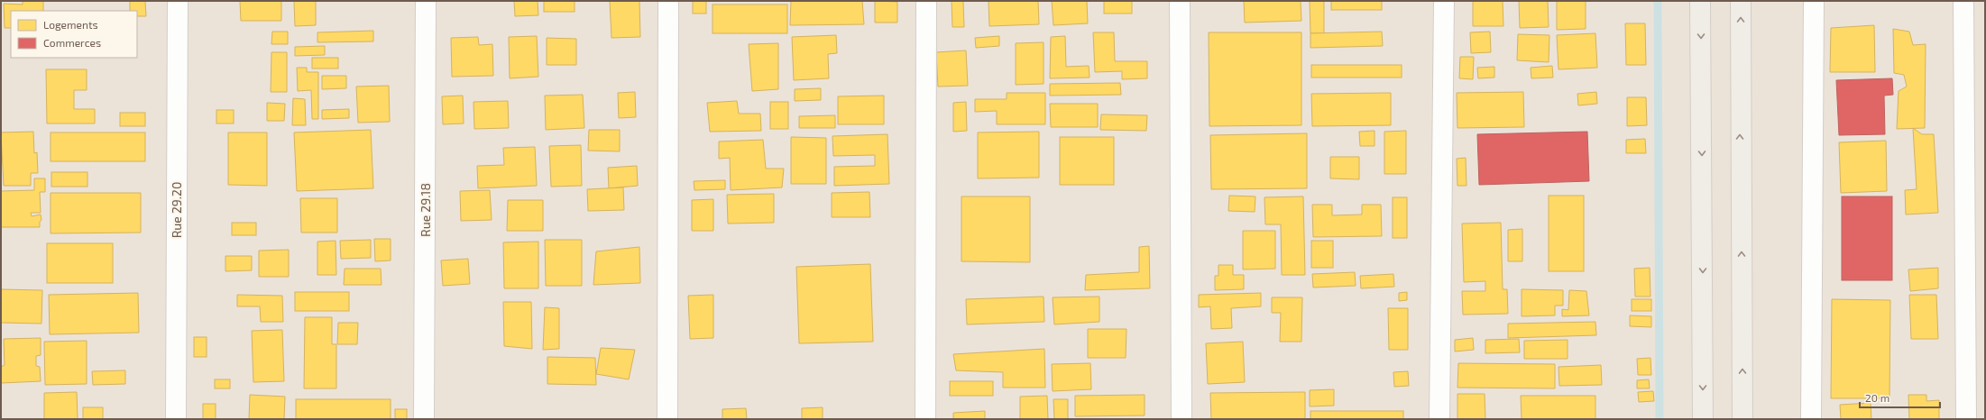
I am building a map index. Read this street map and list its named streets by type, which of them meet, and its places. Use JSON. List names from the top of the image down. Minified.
{"streets":{"street":["Rue 29.20","Rue 29.18"]},"legend":["Logements","Commerces"],"scale_bar":"20 m"}
